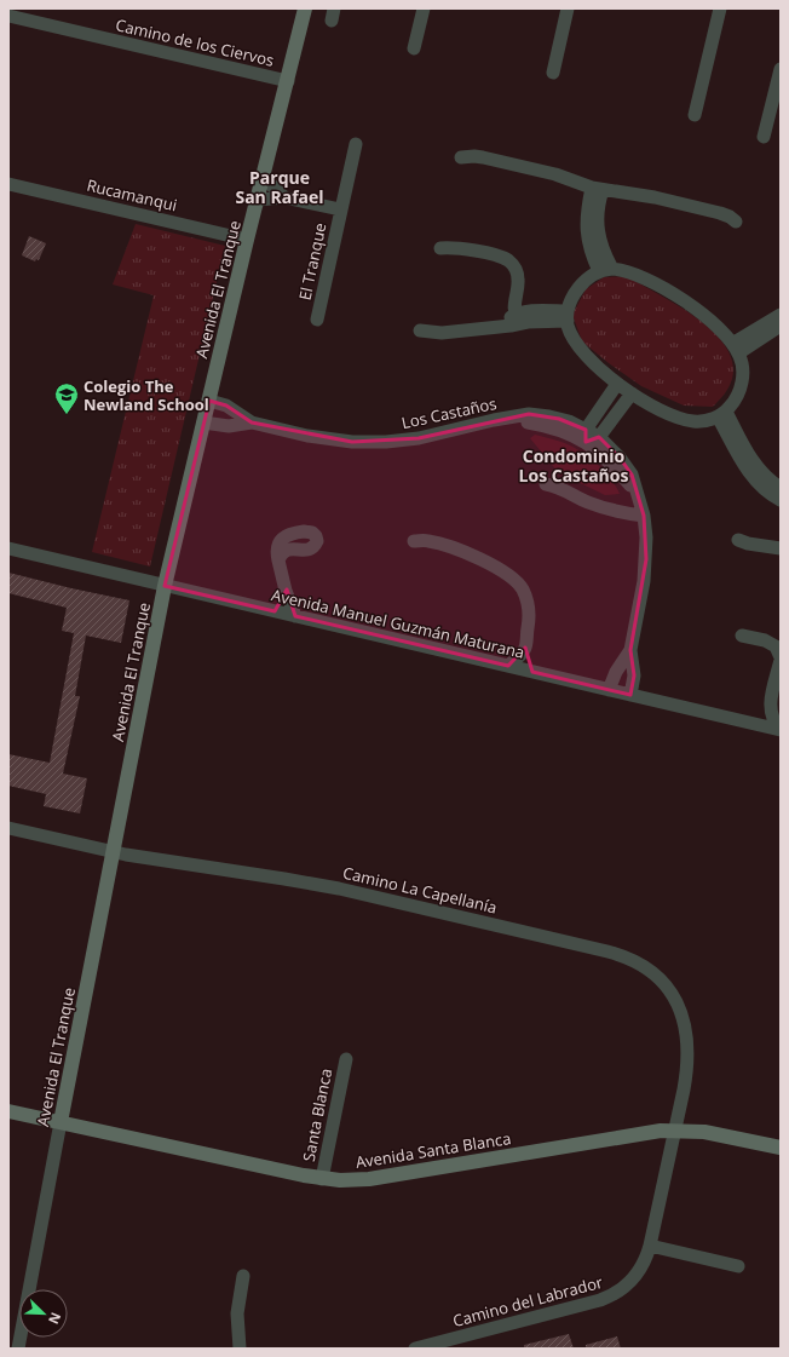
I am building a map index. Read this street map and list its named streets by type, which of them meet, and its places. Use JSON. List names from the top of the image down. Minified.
{"streets":{"main road":["Avenida El Tranque","Avenida Santa Blanca"],"street":["Camino de los Ciervos","Rucamanqui","El Tranque","Los Castaños","Avenida Manuel Guzmán Maturana","Camino La Capellanía","Santa Blanca","Camino del Labrador"]},"crossings":[["Camino de los Ciervos","Avenida El Tranque"],["Rucamanqui","Avenida El Tranque"],["El Tranque","Avenida El Tranque"],["Avenida El Tranque","Los Castaños"],["Avenida El Tranque","Avenida Manuel Guzmán Maturana"],["Avenida El Tranque","Camino La Capellanía"],["Avenida El Tranque","Avenida Santa Blanca"],["Los Castaños","Avenida Manuel Guzmán Maturana"],["Camino La Capellanía","Avenida Santa Blanca"],["Camino La Capellanía","Camino del Labrador"],["Santa Blanca","Avenida Santa Blanca"],["Avenida Santa Blanca","Camino del Labrador"]],"districts":["Parque San Rafael","Condominio Los Castaños"],"places":{"school or university":["Colegio The Newland School"]},"north":"bottom right"}
